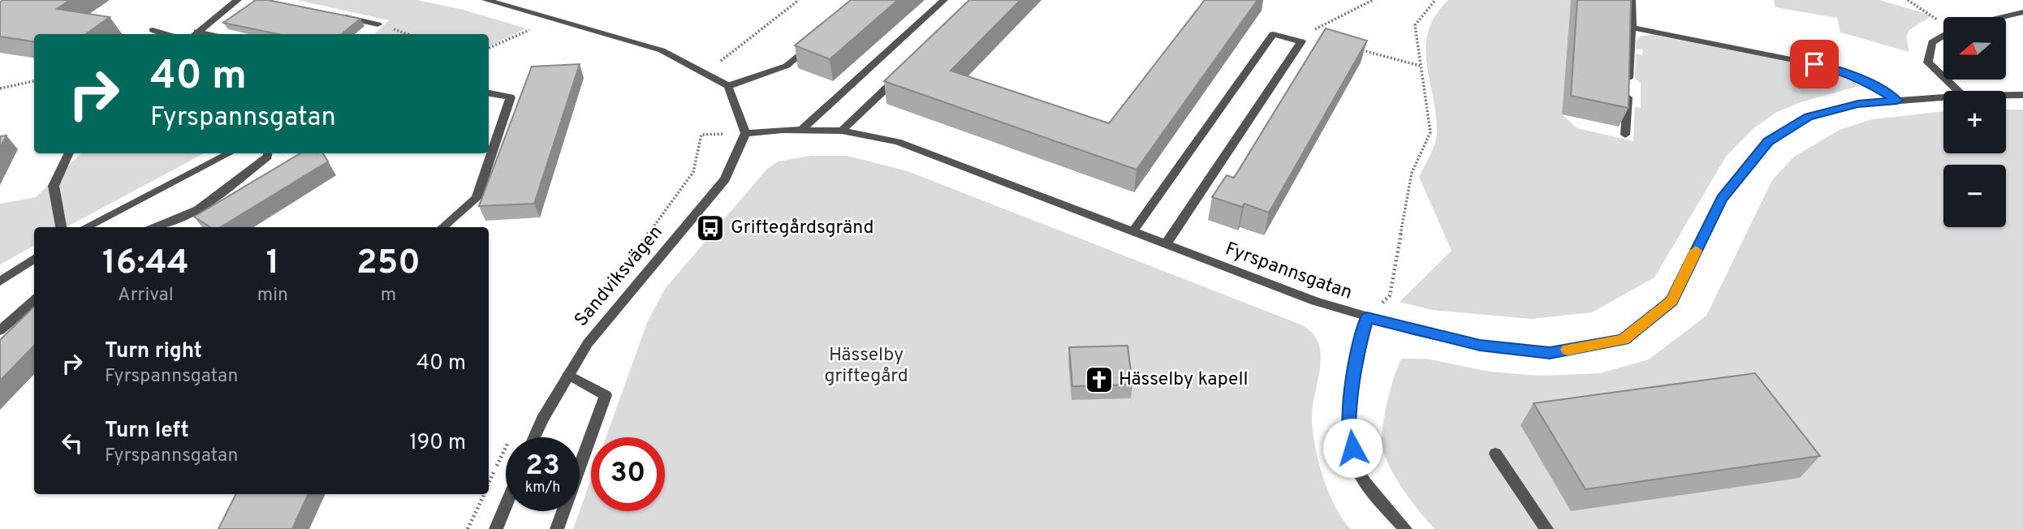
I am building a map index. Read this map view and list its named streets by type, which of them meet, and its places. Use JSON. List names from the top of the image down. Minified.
{"streets":{"street":["Fyrspannsgatan","Sandviksvägen"]},"crossings":[["Fyrspannsgatan","Sandviksvägen"]],"parks":["Hässelby griftegård"],"places":{"bus stop":["Griftegårdsgränd"],"church":["Hässelby kapell"]},"north":"left","page":{"map_buttons":["+","−"],"turn":["40 m","Fyrspannsgatan"],"eta":["16:44","Arrival","1","min","250","m"],"list":[{"name":"Turn right","note":"Fyrspannsgatan","value":"40 m"},{"name":"Turn left","note":"Fyrspannsgatan","value":"190 m"}],"speed":"23 km/h","limit":"30"}}
